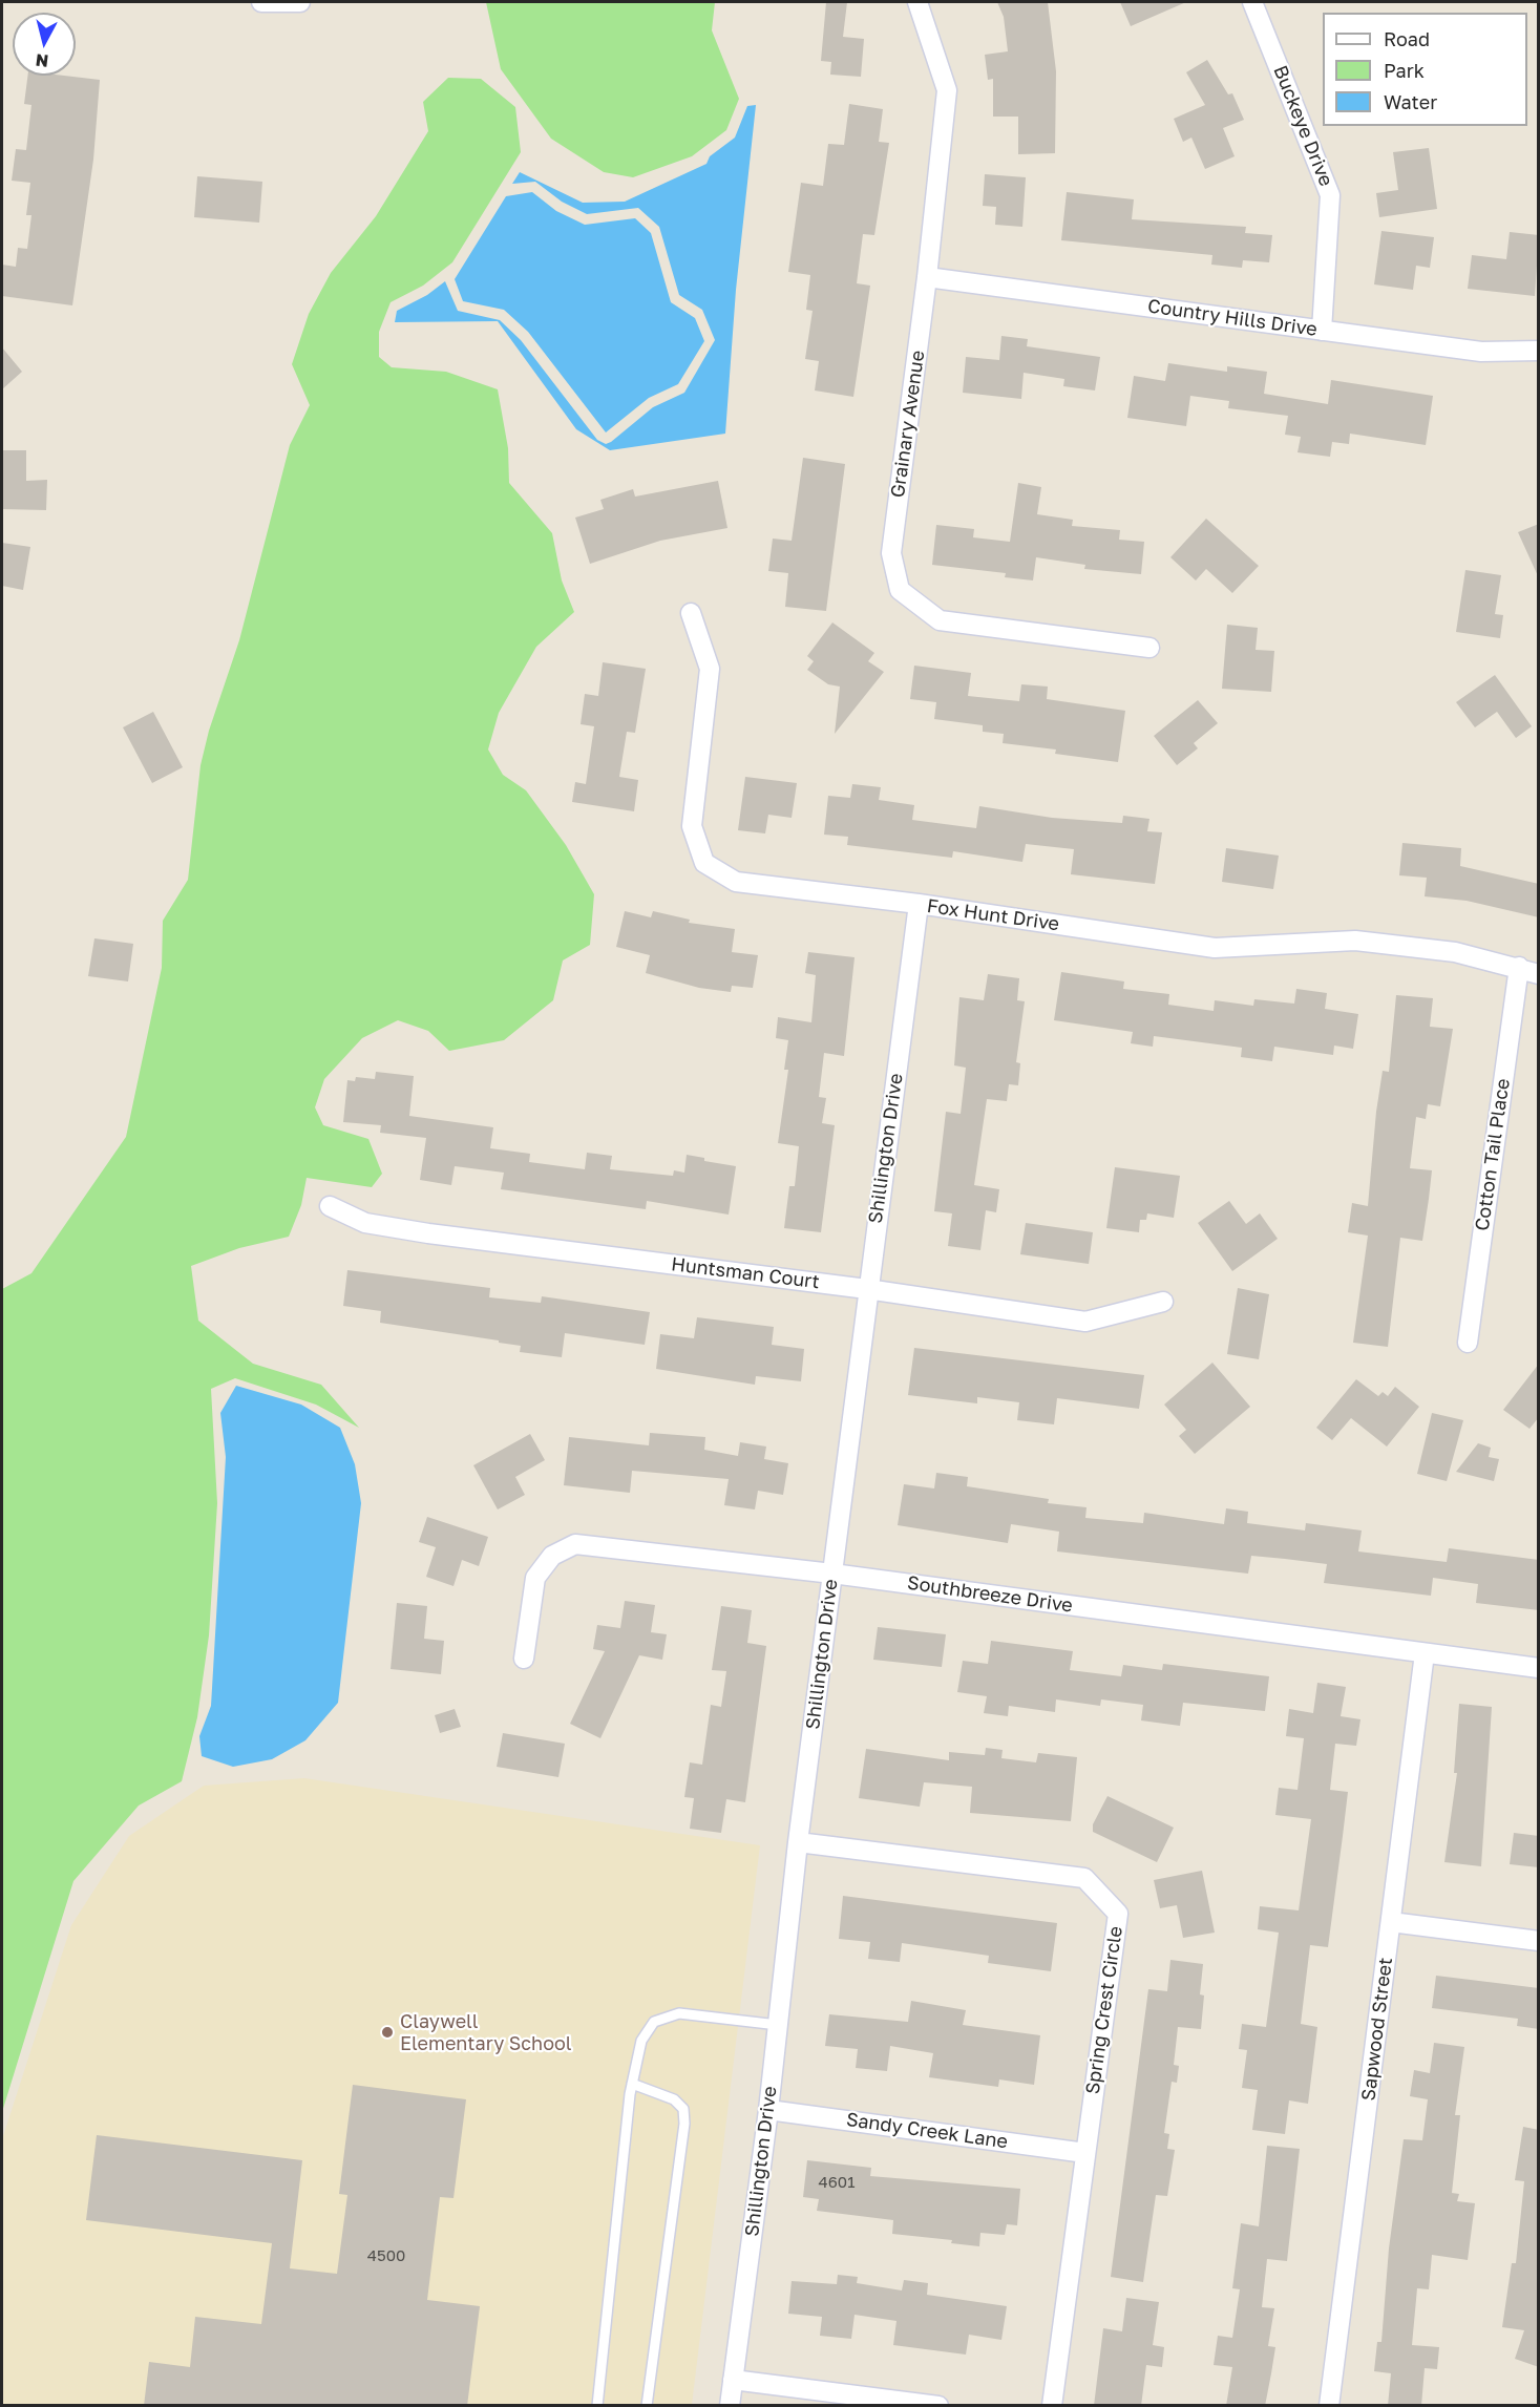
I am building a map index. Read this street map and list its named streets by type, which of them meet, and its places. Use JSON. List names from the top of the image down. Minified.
{"streets":{"street":["Buckeye Drive","Country Hills Drive","Grainary Avenue","Fox Hunt Drive","Shillington Drive","Cotton Tail Place","Huntsman Court","Southbreeze Drive","Spring Crest Circle","Sapwood Street","Sandy Creek Lane"]},"crossings":[["Buckeye Drive","Country Hills Drive"],["Country Hills Drive","Grainary Avenue"],["Fox Hunt Drive","Shillington Drive"],["Fox Hunt Drive","Cotton Tail Place"],["Shillington Drive","Huntsman Court"],["Shillington Drive","Southbreeze Drive"],["Shillington Drive","Spring Crest Circle"],["Shillington Drive","Sandy Creek Lane"],["Southbreeze Drive","Sapwood Street"],["Spring Crest Circle","Sandy Creek Lane"]],"places":["Claywell Elementary School"],"house_numbers":["4601","4500"],"legend":["Road","Park","Water"],"north":"bottom"}
